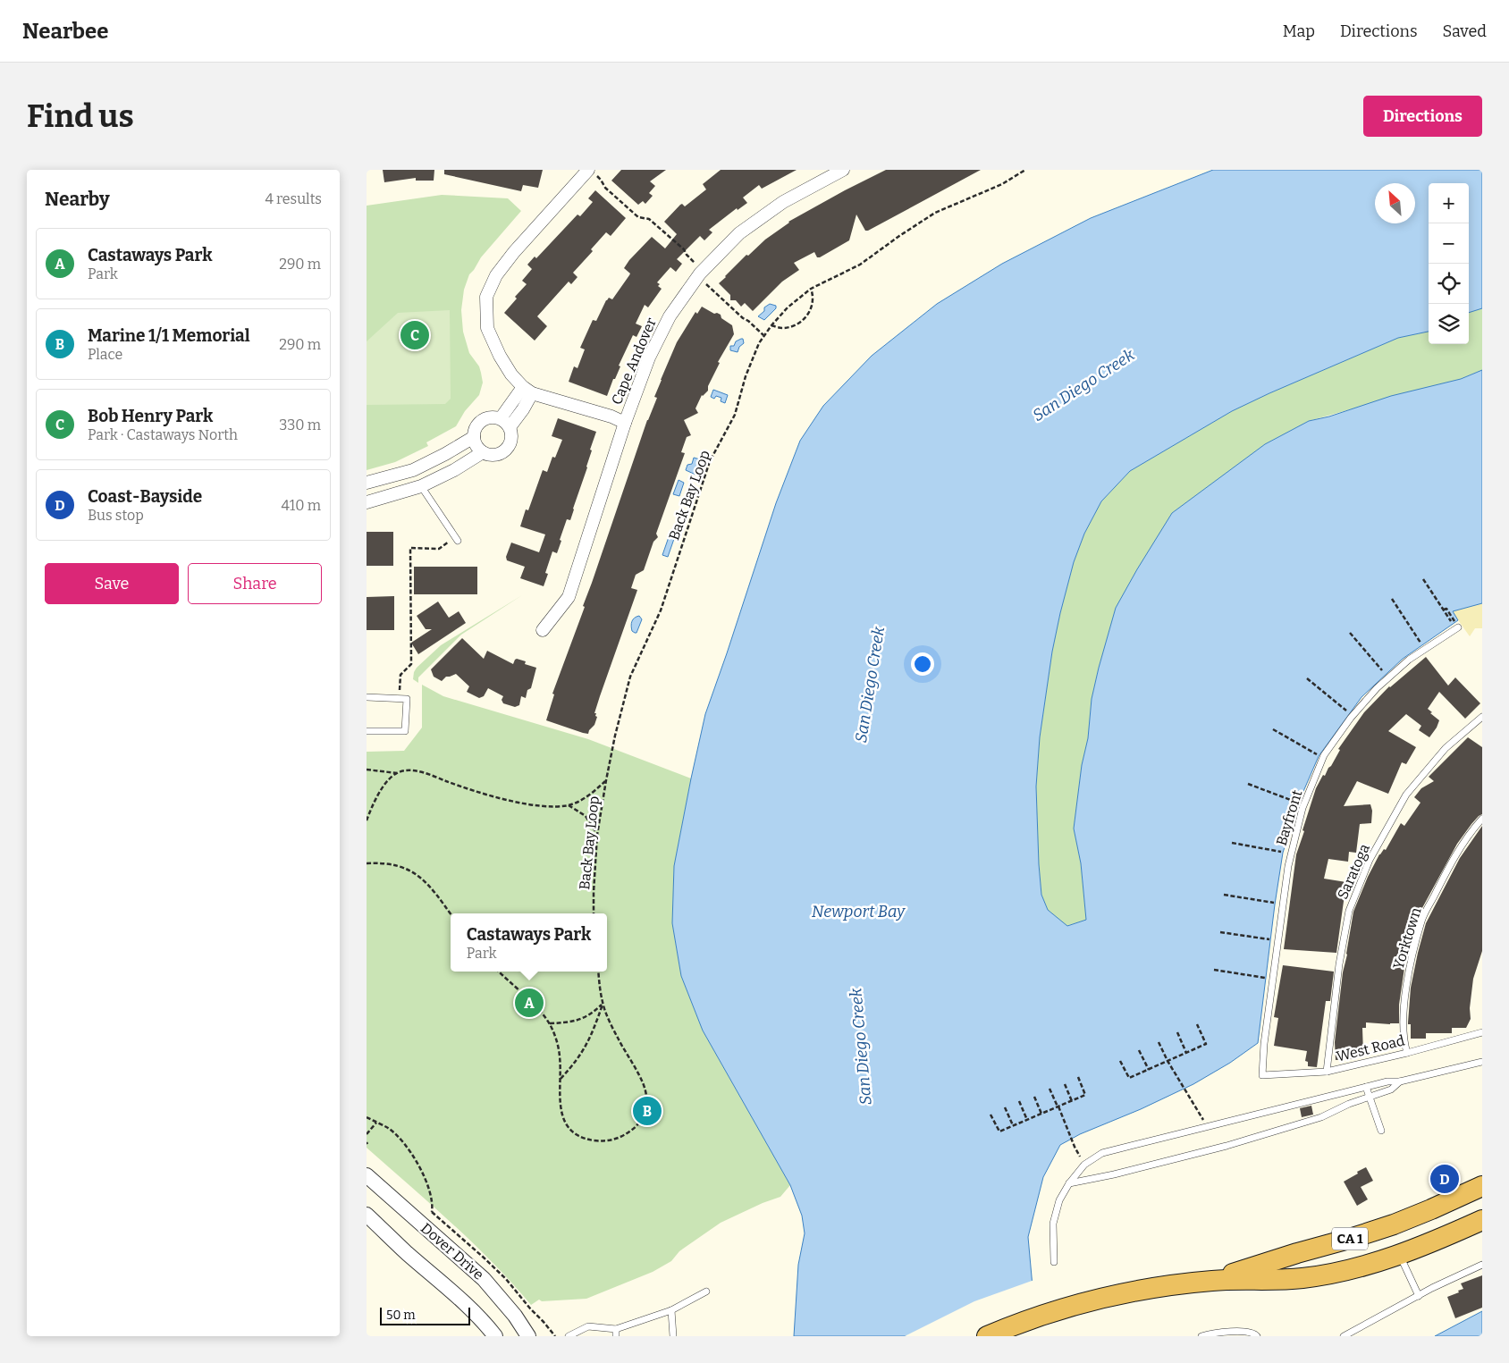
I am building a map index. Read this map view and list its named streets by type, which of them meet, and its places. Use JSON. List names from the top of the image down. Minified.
{"streets":{"highway":["CA 1"],"street":["Cape Andover","Dover Drive"],"lane":["Bayfront","Saratoga","Yorktown","West Road"],"path":["Back Bay Loop"]},"crossings":[["Bayfront","West Road"],["Saratoga","West Road"],["Yorktown","West Road"]],"water":["San Diego Creek","Newport Bay"],"scale_bar":"50 m","north":"top left","page":{"header":"Nearbee","nav":["Map","Directions","Saved"],"buttons":["Directions",["Save","Share"]],"title":"Find us","heading":["Nearby","4 results"],"map_buttons":["+","−"],"list":[{"mark":"A","name":"Castaways Park","note":"Park","value":"290 m"},{"mark":"B","name":"Marine 1/1 Memorial","note":"Place","value":"290 m"},{"mark":"C","name":"Bob Henry Park","note":"Park · Castaways North","value":"330 m"},{"mark":"D","name":"Coast-Bayside","note":"Bus stop","value":"410 m"}],"pins":["C","A","B","D"],"popup":["Castaways Park","Park"],"scale":"50 m"}}
